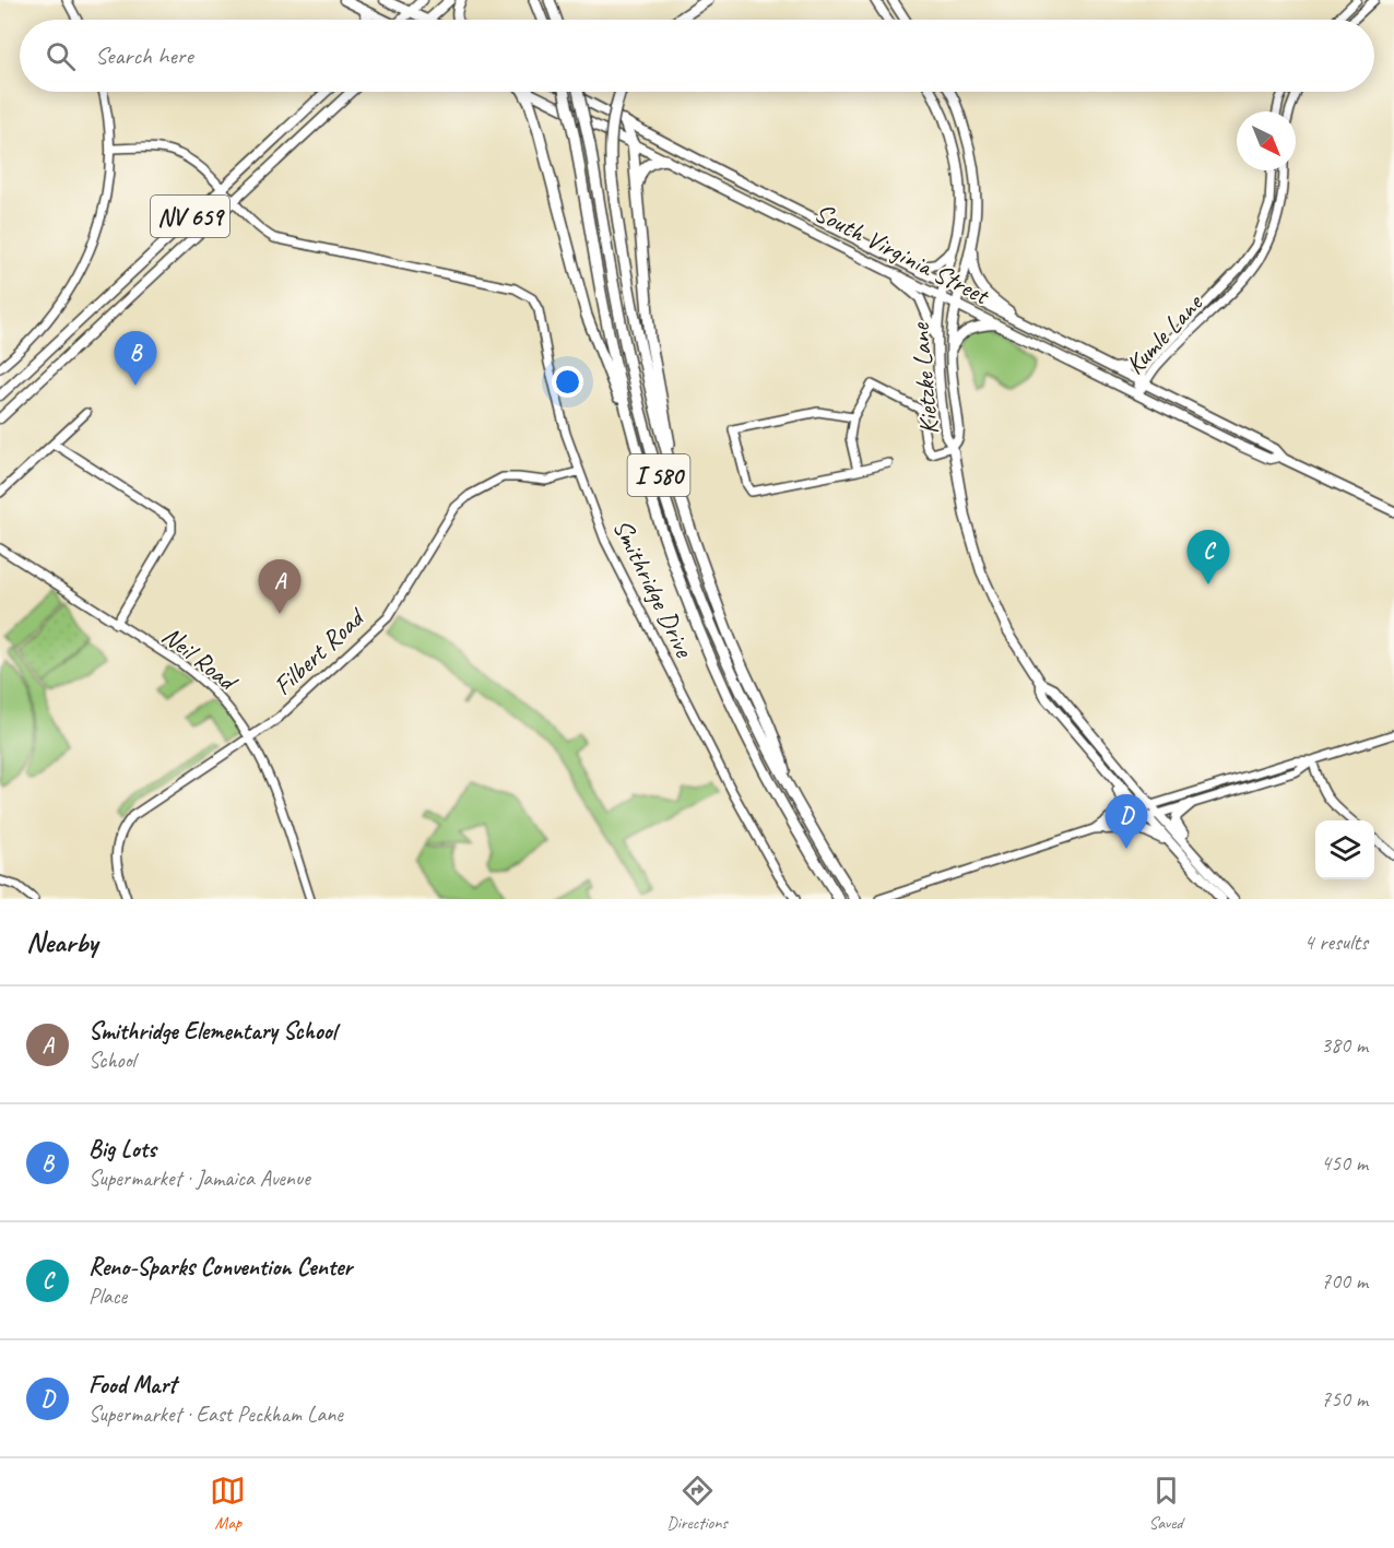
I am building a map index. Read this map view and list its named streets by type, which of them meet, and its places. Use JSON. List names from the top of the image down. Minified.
{"streets":{"highway":["I 580"],"main road":["NV 659","South Virginia Street","Kietzke Lane"],"street":["Kumle Lane","Smithridge Drive","Filbert Road","Neil Road"]},"crossings":[["NV 659","Smithridge Drive"],["South Virginia Street","Kumle Lane"],["South Virginia Street","Kietzke Lane"],["Smithridge Drive","Filbert Road"],["Filbert Road","Neil Road"]],"north":"bottom right","page":{"search":"Search here","pins":["B","C","A","D"],"heading":["Nearby","4 results"],"list":[{"mark":"A","name":"Smithridge Elementary School","note":"School","value":"380 m"},{"mark":"B","name":"Big Lots","note":"Supermarket · Jamaica Avenue","value":"450 m"},{"mark":"C","name":"Reno-Sparks Convention Center","note":"Place","value":"700 m"},{"mark":"D","name":"Food Mart","note":"Supermarket · East Peckham Lane","value":"750 m"}],"nav":["Map","Directions","Saved"]}}
